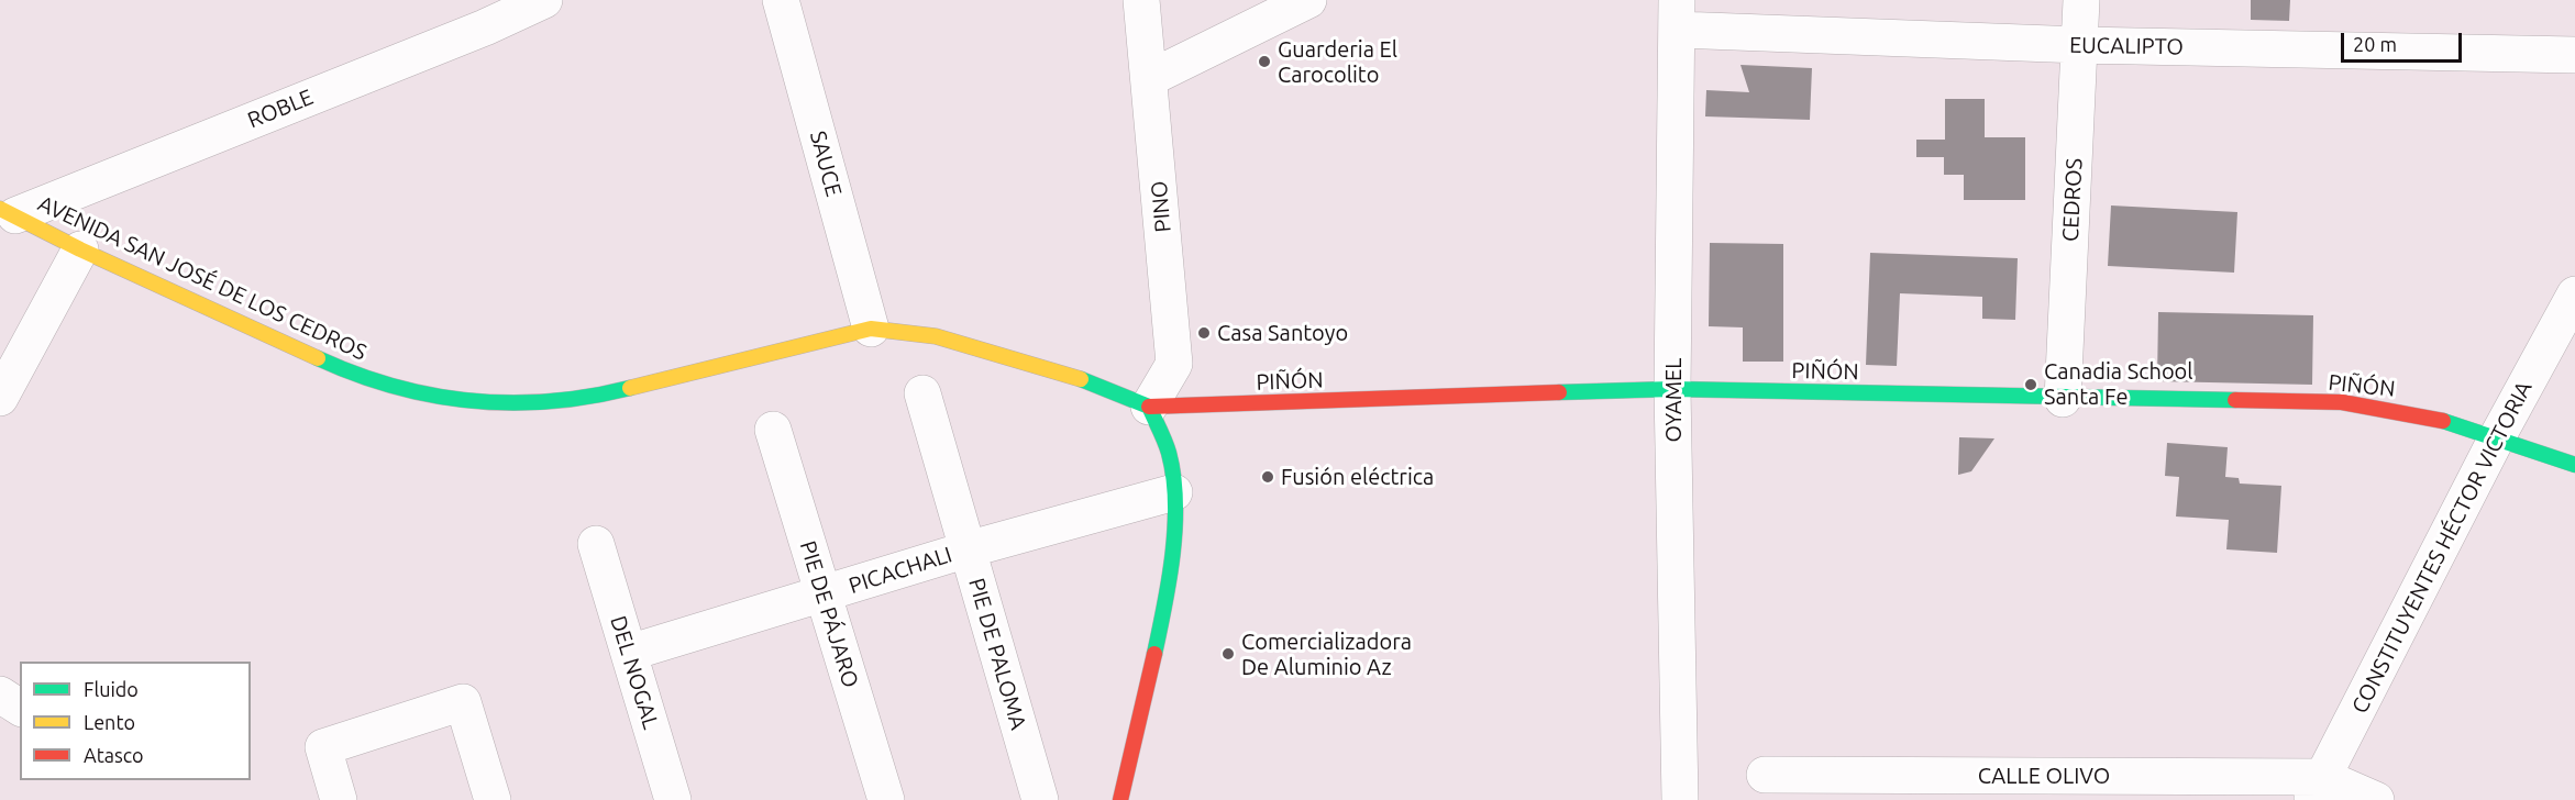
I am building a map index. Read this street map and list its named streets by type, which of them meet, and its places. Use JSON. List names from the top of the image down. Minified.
{"streets":{"street":["EUCALIPTO","ROBLE","SAUCE","CEDROS","PINO","AVENIDA SAN JOSÉ DE LOS CEDROS","PIÑÓN","OYAMEL","CONSTITUYENTES HÉCTOR VICTORIA","PICACHALI","PIE DE PÁJARO","PIE DE PALOMA","DEL NOGAL","CALLE OLIVO"]},"crossings":[["EUCALIPTO","CEDROS"],["EUCALIPTO","OYAMEL"],["ROBLE","AVENIDA SAN JOSÉ DE LOS CEDROS"],["SAUCE","AVENIDA SAN JOSÉ DE LOS CEDROS"],["CEDROS","PIÑÓN"],["PINO","AVENIDA SAN JOSÉ DE LOS CEDROS"],["PINO","PIÑÓN"],["AVENIDA SAN JOSÉ DE LOS CEDROS","PIÑÓN"],["PIÑÓN","OYAMEL"],["PIÑÓN","CONSTITUYENTES HÉCTOR VICTORIA"],["CONSTITUYENTES HÉCTOR VICTORIA","CALLE OLIVO"],["PICACHALI","PIE DE PÁJARO"],["PICACHALI","PIE DE PALOMA"],["PICACHALI","DEL NOGAL"]],"places":["Guarderia El Carocolito","Casa Santoyo","Canadia School Santa Fe","Fusión eléctrica","Comercializadora De Aluminio Az"],"legend":["Fluido","Lento","Atasco"],"scale_bar":"20 m"}
